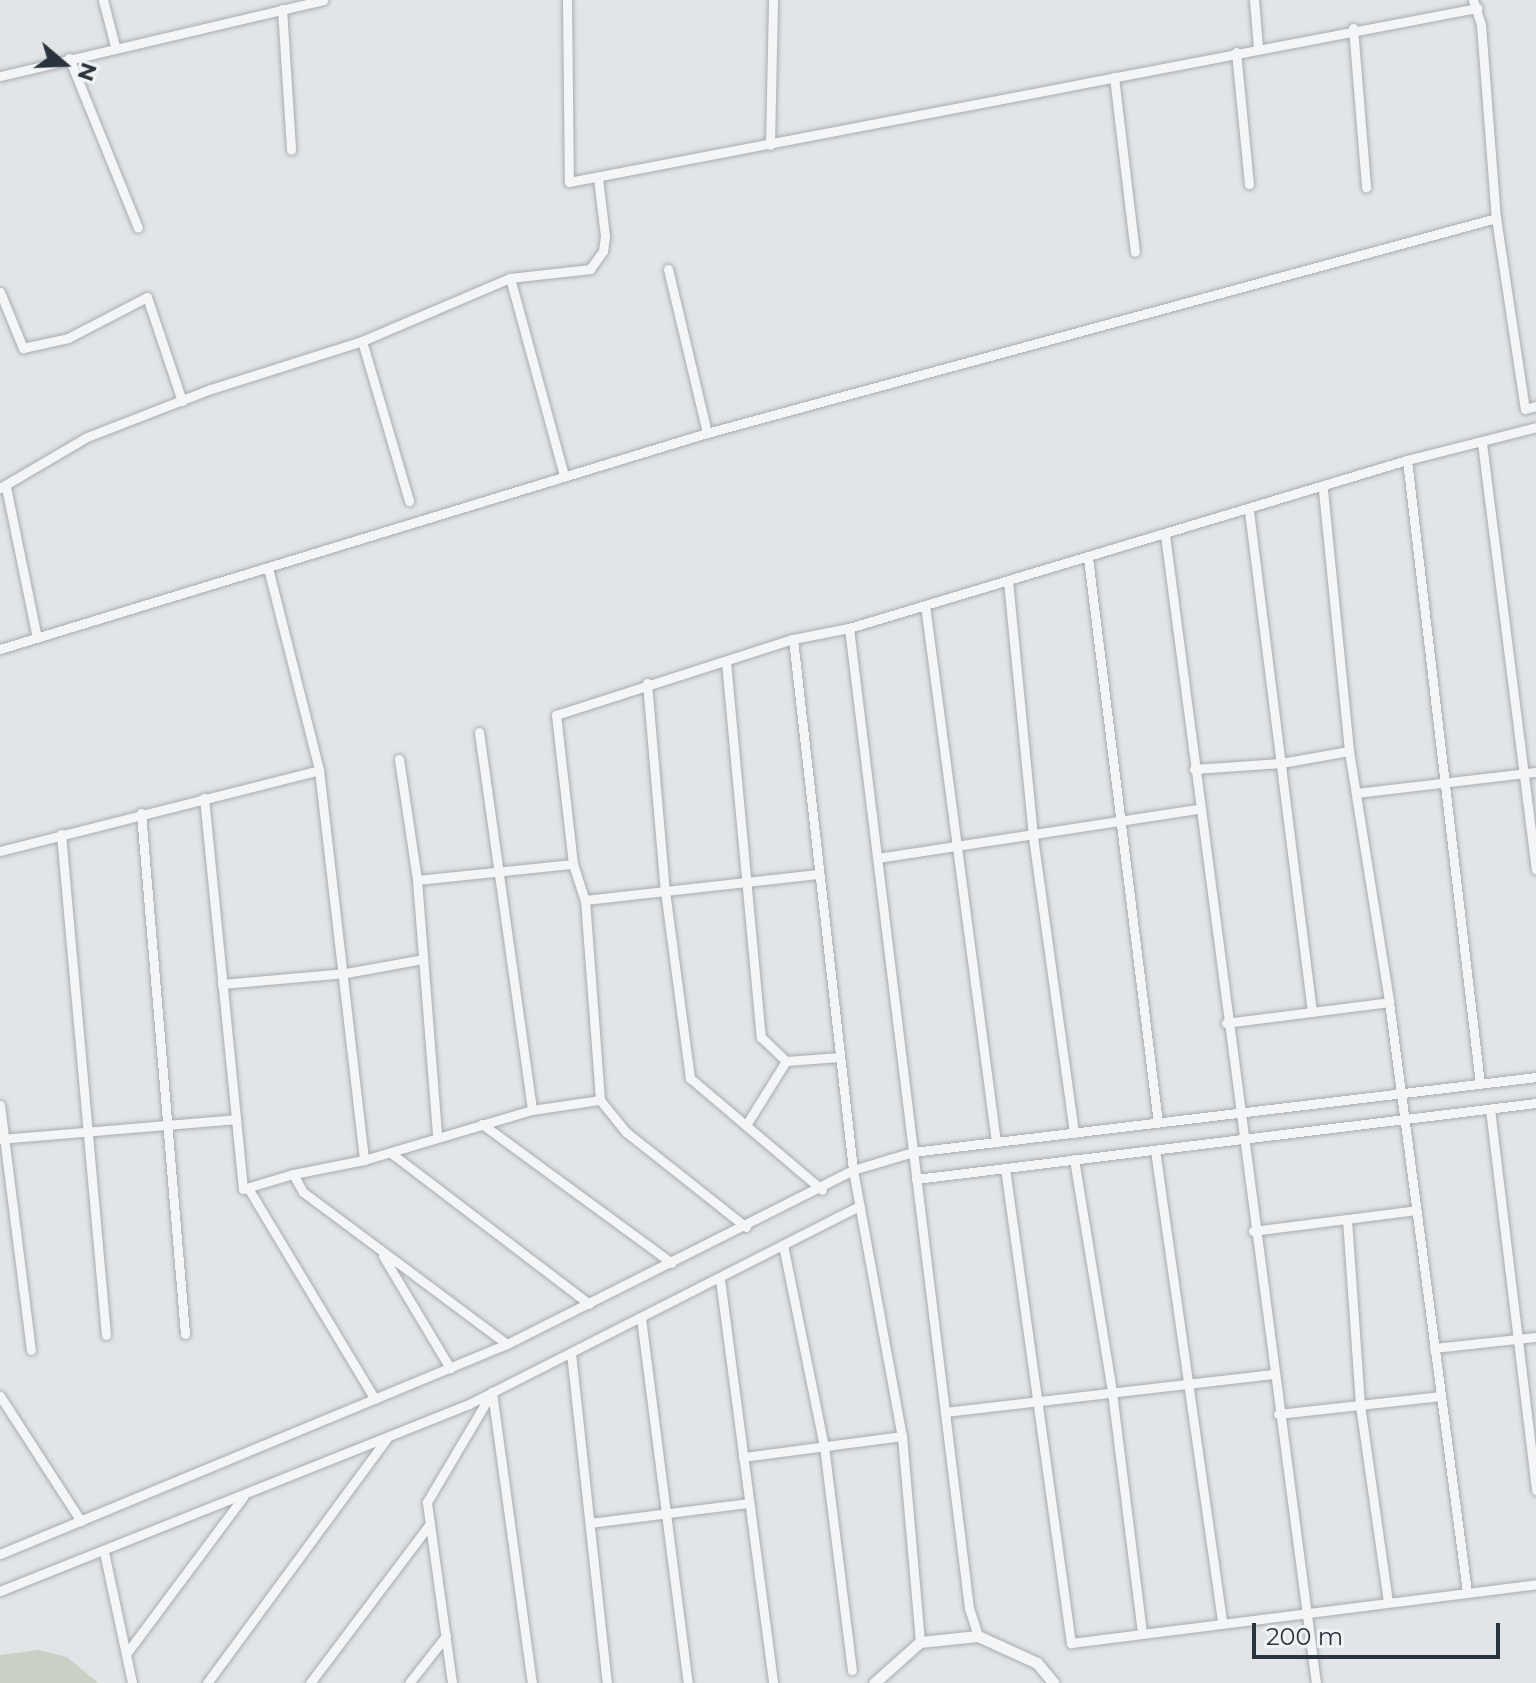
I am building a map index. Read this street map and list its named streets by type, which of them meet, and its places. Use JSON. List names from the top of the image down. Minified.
{"scale_bar":"200 m","north":"right"}
